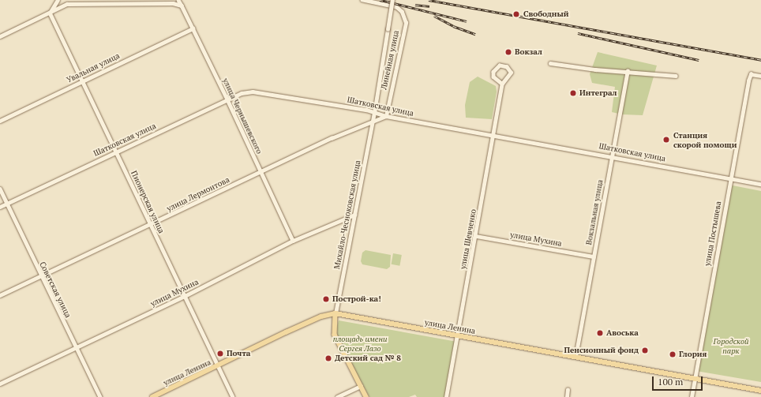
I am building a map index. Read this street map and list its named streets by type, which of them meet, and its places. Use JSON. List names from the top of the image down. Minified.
{"streets":{"main road":["Михайло-Чесноковская улица","улица Ленина"],"street":["Линейная улица","Увальная улица","Шатковская улица","улица Чернышевского","улица Лермонтова","Пионерская улица","Вокзальная улица","улица Постышева","улица Шевченко","улица Мухина","Советская улица"]},"crossings":[["Линейная улица","Шатковская улица"],["Линейная улица","улица Лермонтова"],["Увальная улица","улица Чернышевского"],["Увальная улица","Пионерская улица"],["Шатковская улица","улица Чернышевского"],["Шатковская улица","улица Лермонтова"],["Шатковская улица","Пионерская улица"],["Шатковская улица","Вокзальная улица"],["Шатковская улица","Михайло-Чесноковская улица"],["Шатковская улица","улица Постышева"],["Шатковская улица","улица Шевченко"],["Шатковская улица","Советская улица"],["улица Чернышевского","улица Лермонтова"],["улица Чернышевского","улица Мухина"],["улица Лермонтова","Пионерская улица"],["улица Лермонтова","Михайло-Чесноковская улица"],["улица Лермонтова","Советская улица"],["Пионерская улица","улица Мухина"],["Пионерская улица","улица Ленина"],["Вокзальная улица","улица Мухина"],["Вокзальная улица","улица Ленина"],["Михайло-Чесноковская улица","улица Мухина"],["Михайло-Чесноковская улица","улица Ленина"],["улица Постышева","улица Ленина"],["улица Шевченко","улица Мухина"],["улица Шевченко","улица Ленина"],["улица Мухина","Советская улица"]],"parks":["площадь имени Сергея Лазо","Городской парк"],"places":["Свободный","Вокзал","Интеграл","Станция скорой помощи","Построй-ка!","Авоська","Пенсионный фонд","Почта","Глория","Детский сад № 8"],"scale_bar":"100 m"}
